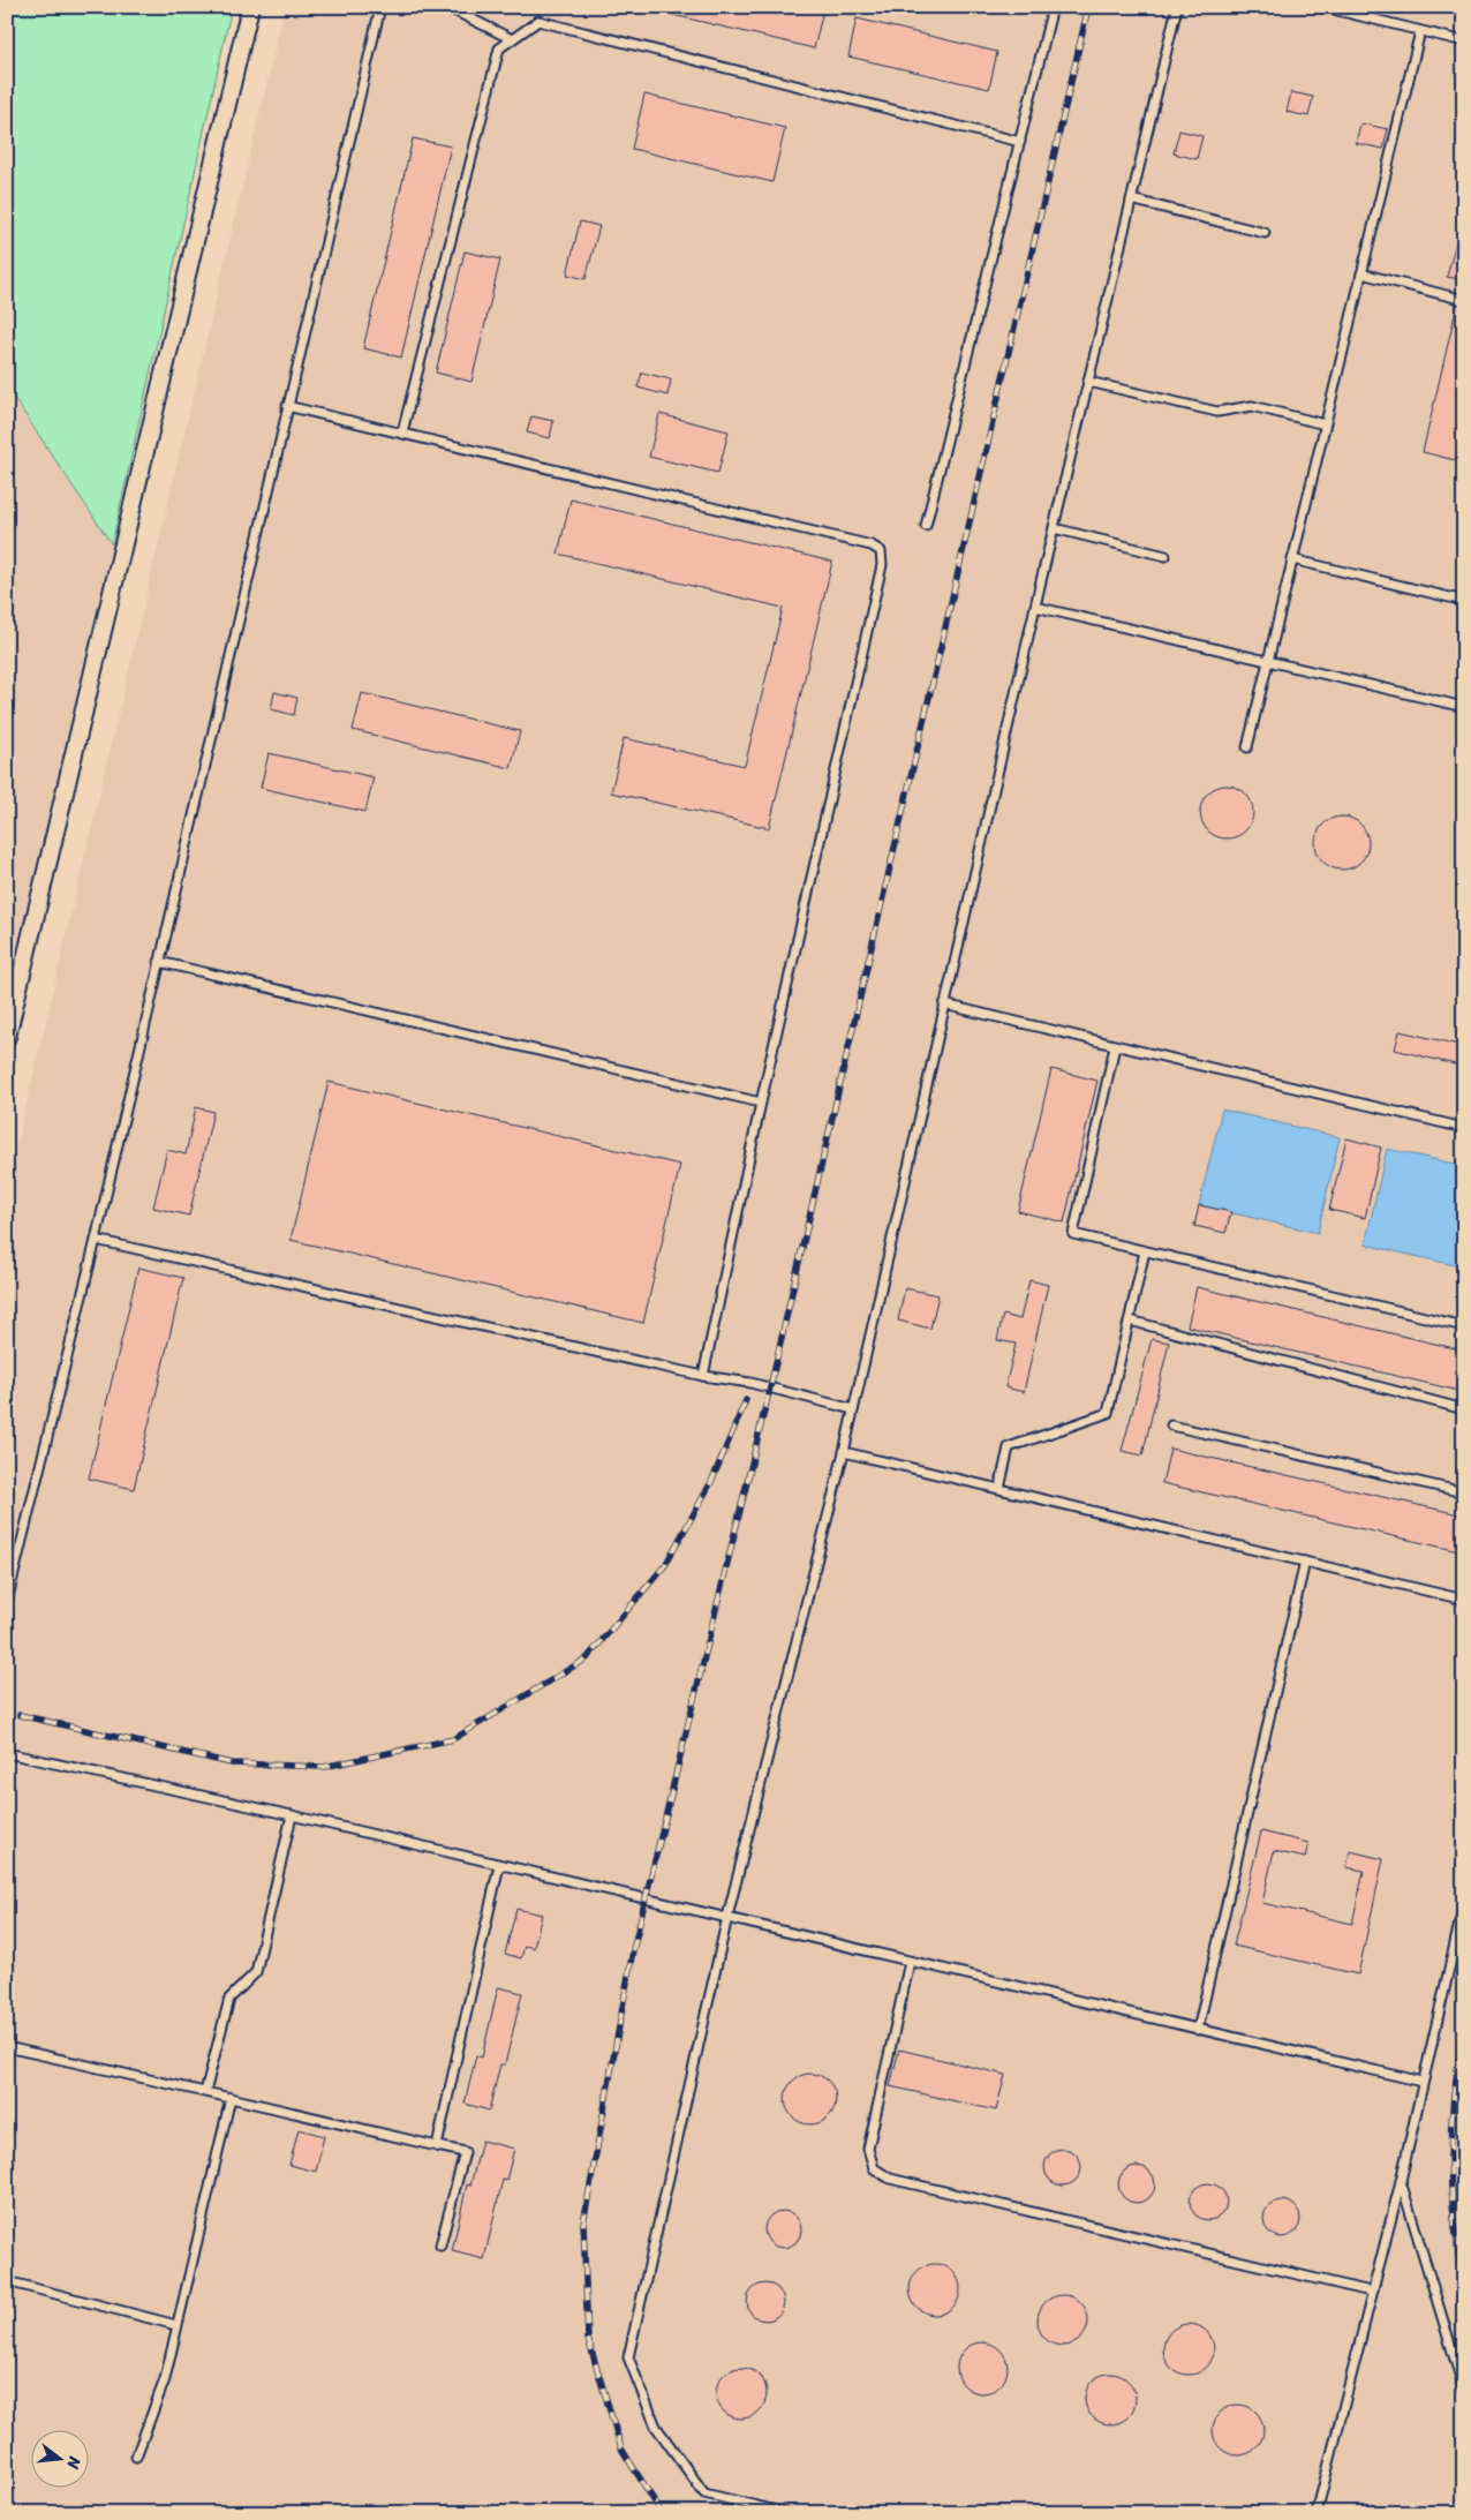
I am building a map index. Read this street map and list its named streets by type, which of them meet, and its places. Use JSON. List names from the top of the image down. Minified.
{"north":"right"}
